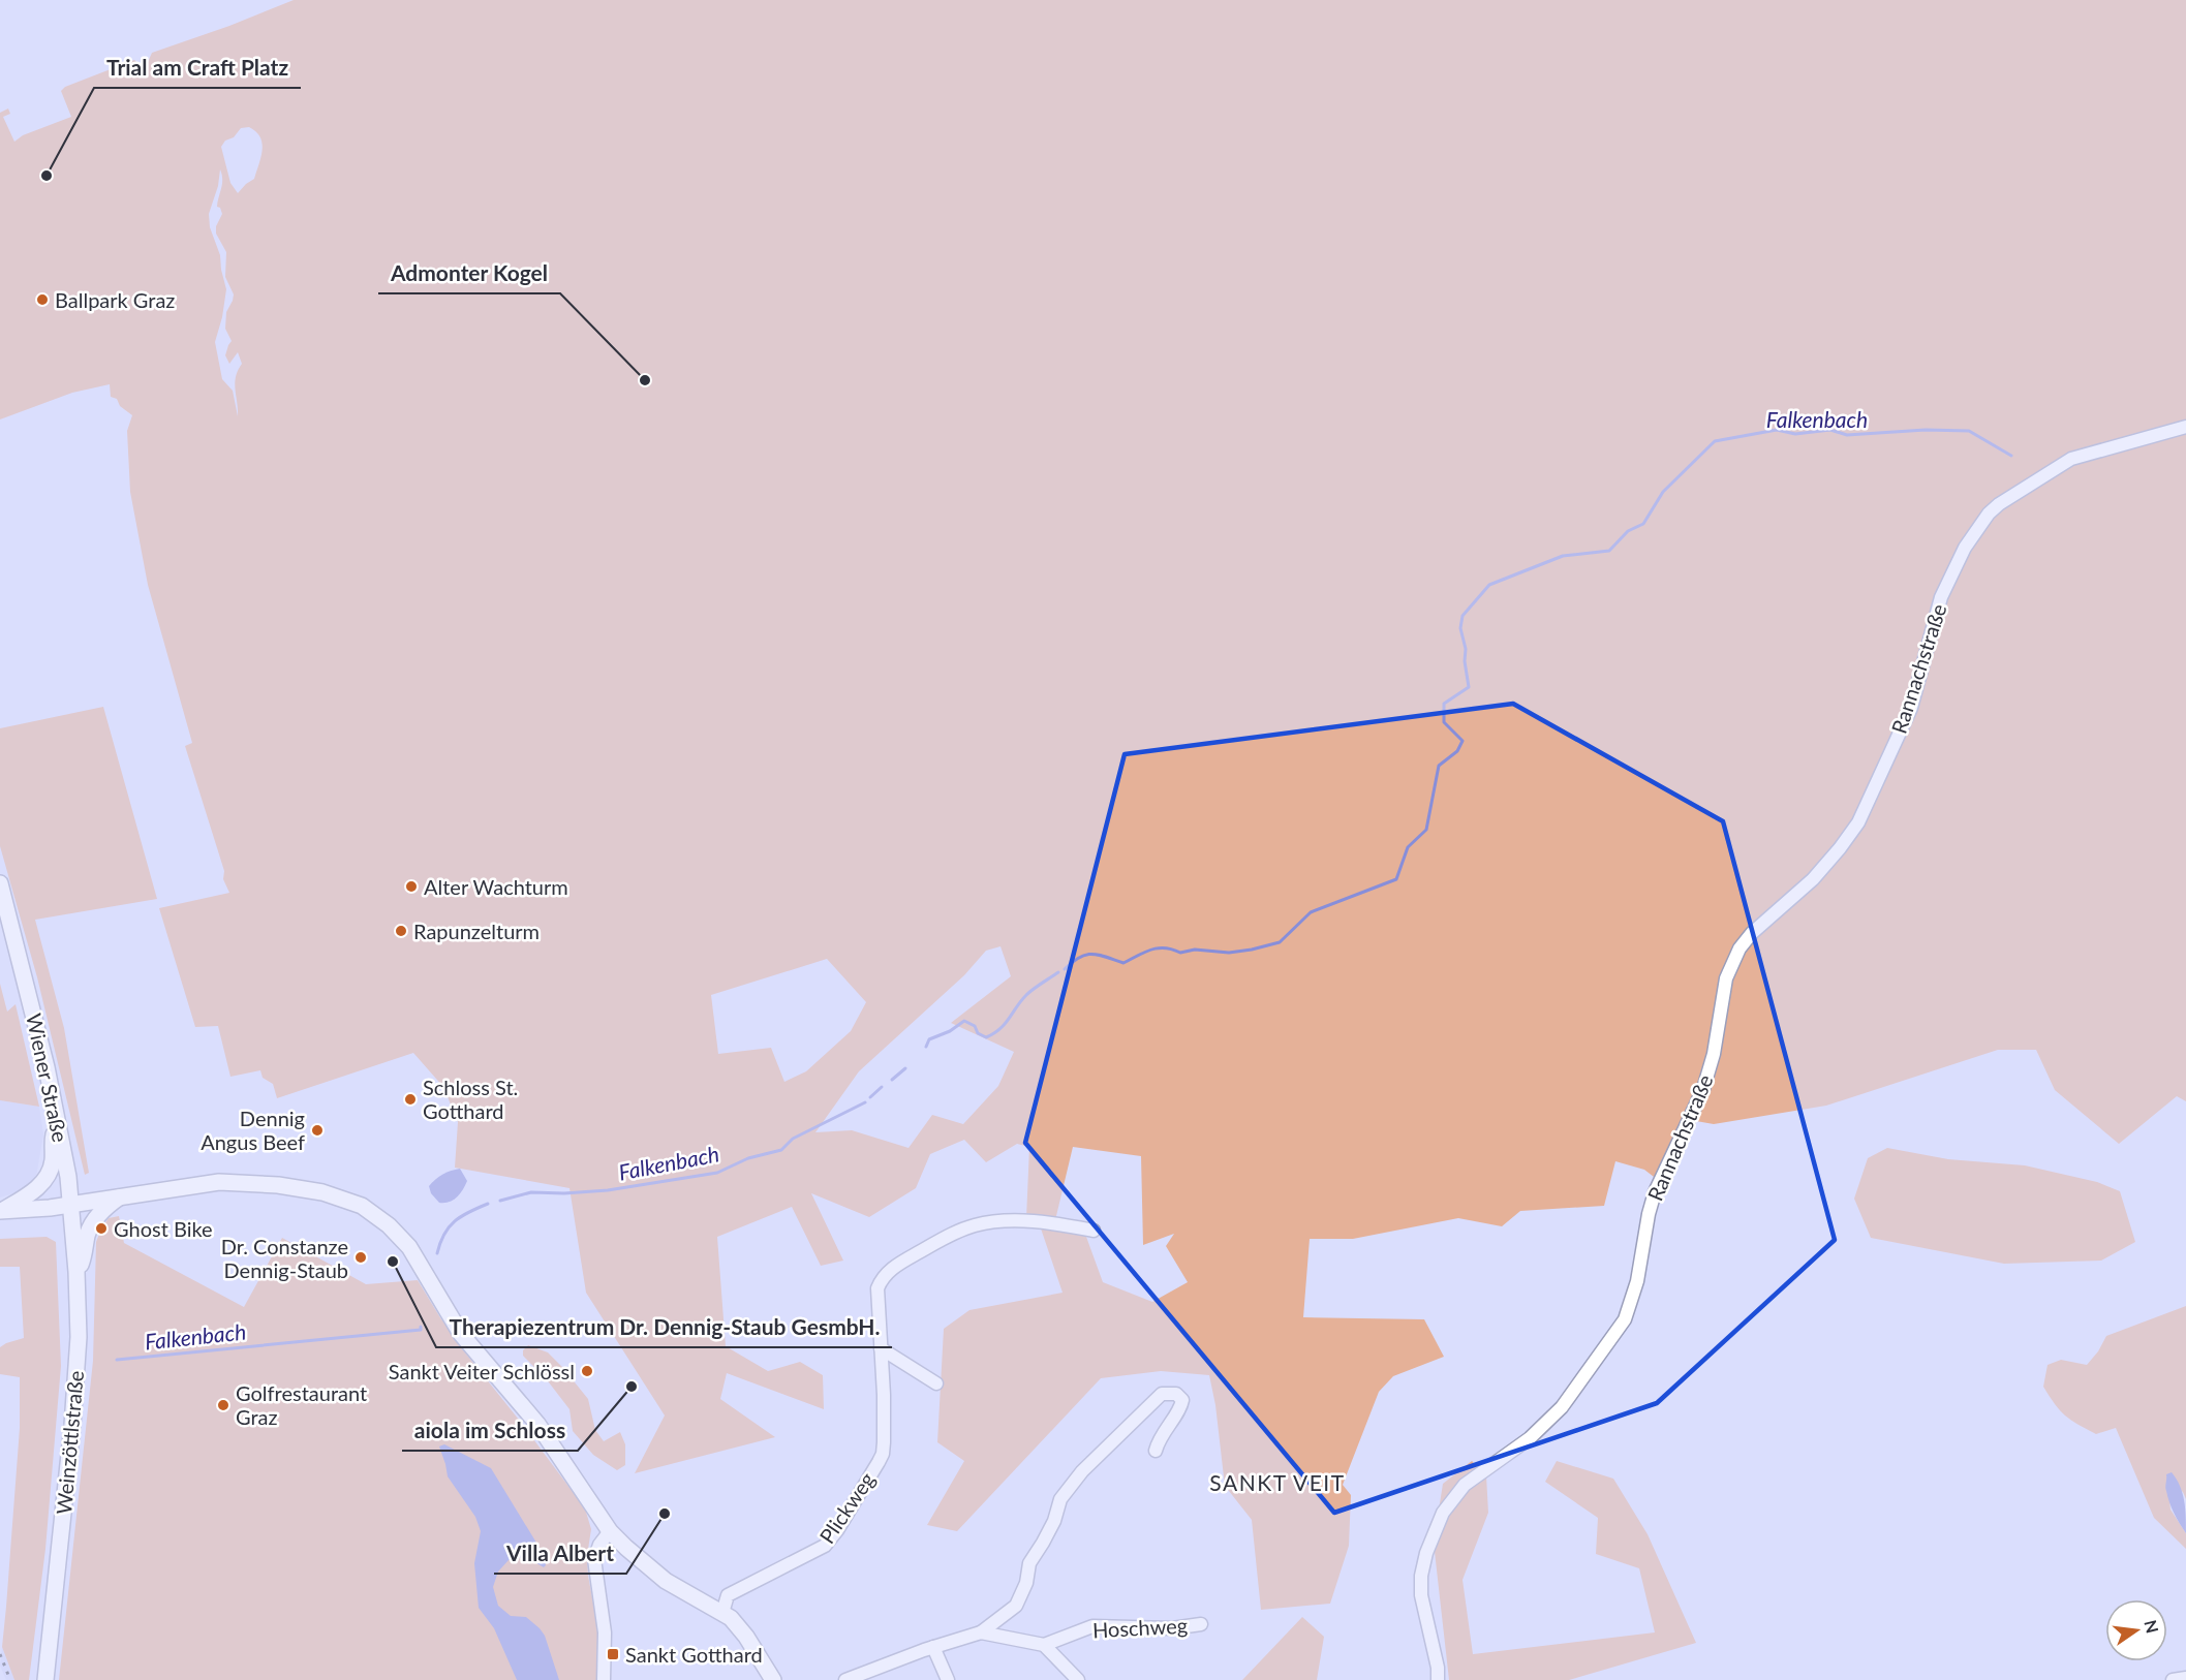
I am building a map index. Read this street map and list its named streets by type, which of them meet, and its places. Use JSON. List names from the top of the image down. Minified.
{"streets":{"main road":["Wiener Straße","Weinzöttlstraße"],"street":["Rannachstraße","Plickweg","Hoschweg"]},"crossings":[["Wiener Straße","Weinzöttlstraße"]],"districts":["SANKT VEIT"],"water":["Falkenbach"],"places":{"other":["Trial am Craft Platz","Ballpark Graz","Admonter Kogel","Alter Wachturm","Rapunzelturm","Schloss St. Gotthard","Dennig Angus Beef","Ghost Bike","Dr. Constanze Dennig-Staub","Therapiezentrum Dr. Dennig-Staub GesmbH.","Sankt Veiter Schlössl","aiola im Schloss","Golfrestaurant Graz","Villa Albert"],"transit":["Sankt Gotthard"]},"north":"right"}
